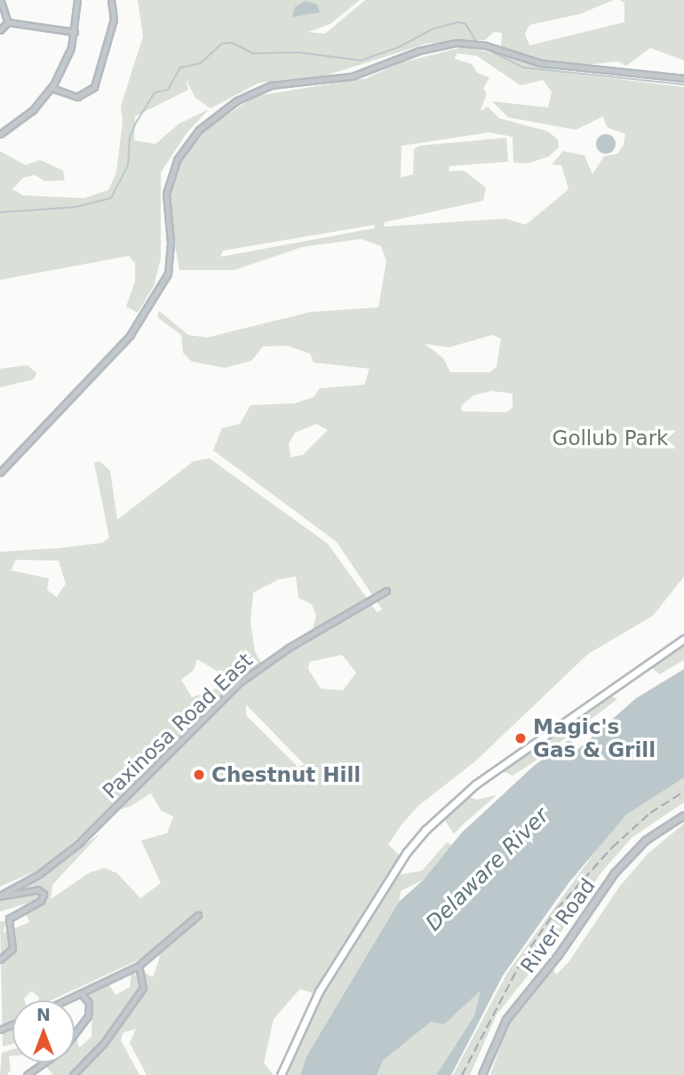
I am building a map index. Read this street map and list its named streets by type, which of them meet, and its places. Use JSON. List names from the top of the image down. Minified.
{"streets":{"street":["Paxinosa Road East","River Road"]},"water":["Delaware River"],"parks":["Gollub Park"],"places":["Magic's Gas & Grill","Chestnut Hill"],"north":"top"}
